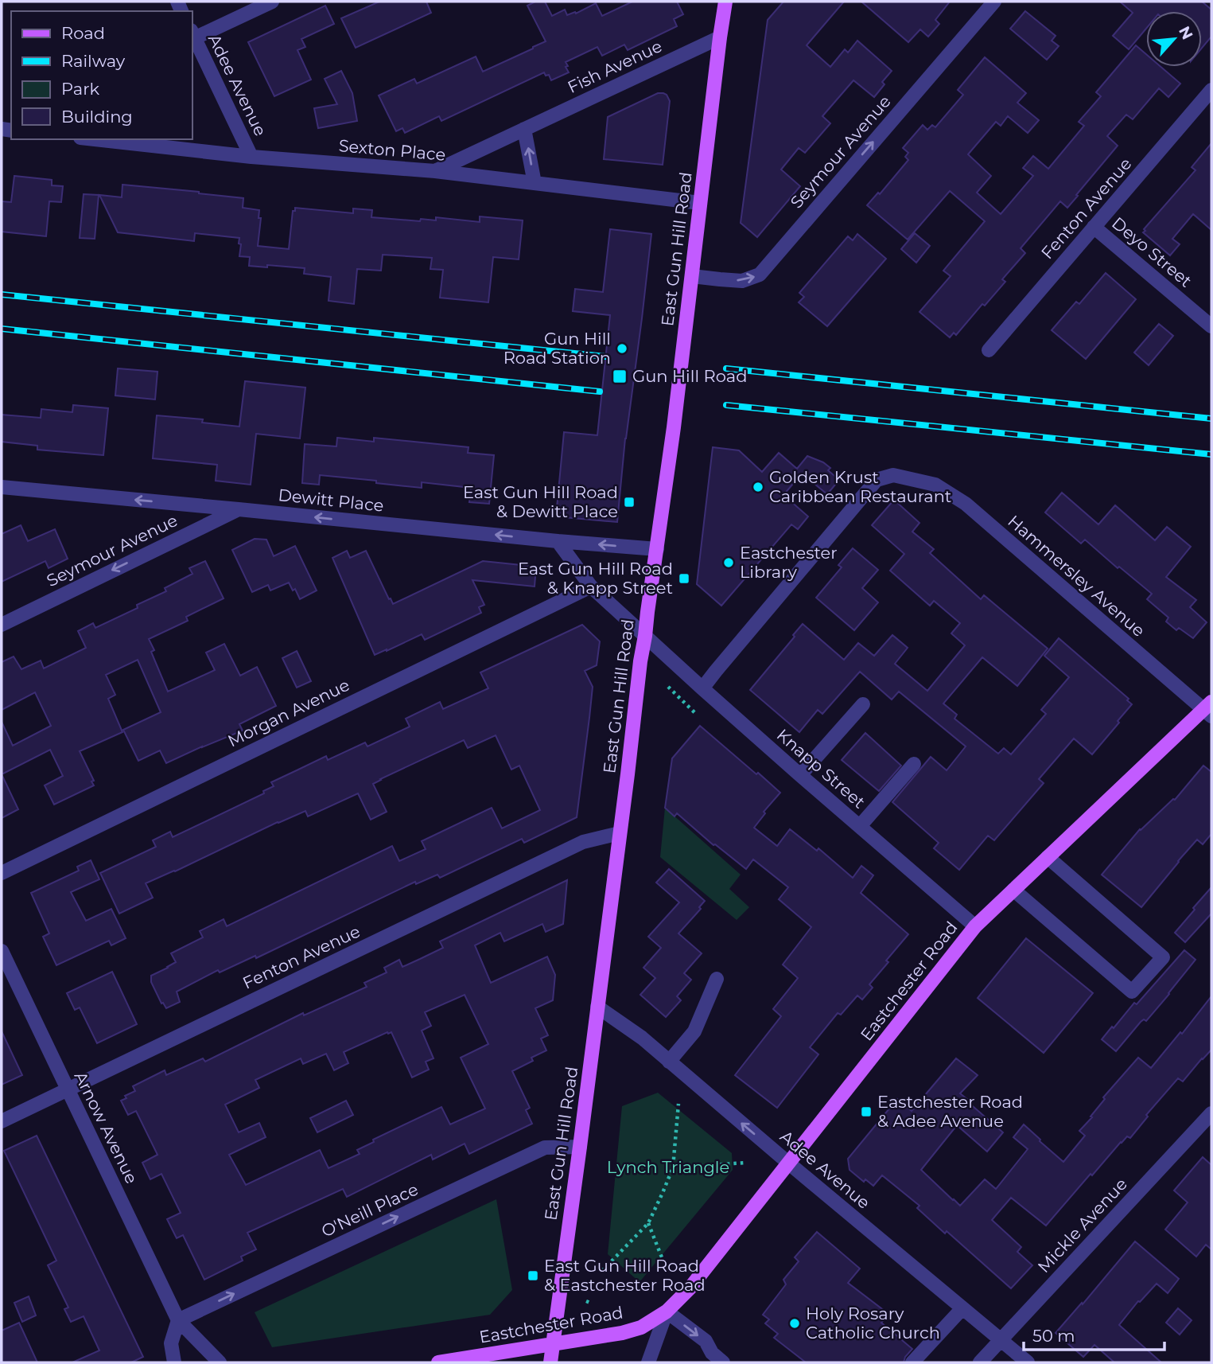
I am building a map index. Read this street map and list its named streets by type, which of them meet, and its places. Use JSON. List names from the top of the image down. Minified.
{"streets":{"main road":["East Gun Hill Road","Eastchester Road"],"street":["Fish Avenue","Adee Avenue","Sexton Place","Seymour Avenue","Fenton Avenue","Deyo Street","Dewitt Place","Hammersley Avenue","Morgan Avenue","Knapp Street","Arnow Avenue","O'Neill Place","Mickle Avenue"]},"crossings":[["Fish Avenue","Sexton Place"],["Fish Avenue","East Gun Hill Road"],["Adee Avenue","Sexton Place"],["Adee Avenue","East Gun Hill Road"],["Adee Avenue","Eastchester Road"],["Adee Avenue","Mickle Avenue"],["Sexton Place","East Gun Hill Road"],["Seymour Avenue","East Gun Hill Road"],["Seymour Avenue","Dewitt Place"],["Fenton Avenue","East Gun Hill Road"],["Fenton Avenue","Deyo Street"],["Fenton Avenue","Arnow Avenue"],["East Gun Hill Road","Dewitt Place"],["East Gun Hill Road","Knapp Street"],["East Gun Hill Road","Eastchester Road"],["East Gun Hill Road","O'Neill Place"],["Hammersley Avenue","Knapp Street"],["Hammersley Avenue","Eastchester Road"],["Knapp Street","Eastchester Road"],["Arnow Avenue","O'Neill Place"]],"one_way":["Dewitt Place","O'Neill Place"],"parks":["Lynch Triangle"],"places":{"other":["Gun Hill Road Station","Golden Krust Caribbean Restaurant","Eastchester Library","Holy Rosary Catholic Church"],"transit":["Gun Hill Road","East Gun Hill Road & Dewitt Place","East Gun Hill Road & Knapp Street","Eastchester Road & Adee Avenue","East Gun Hill Road & Eastchester Road"]},"legend":["Road","Railway","Park","Building"],"scale_bar":"50 m","north":"top right"}
